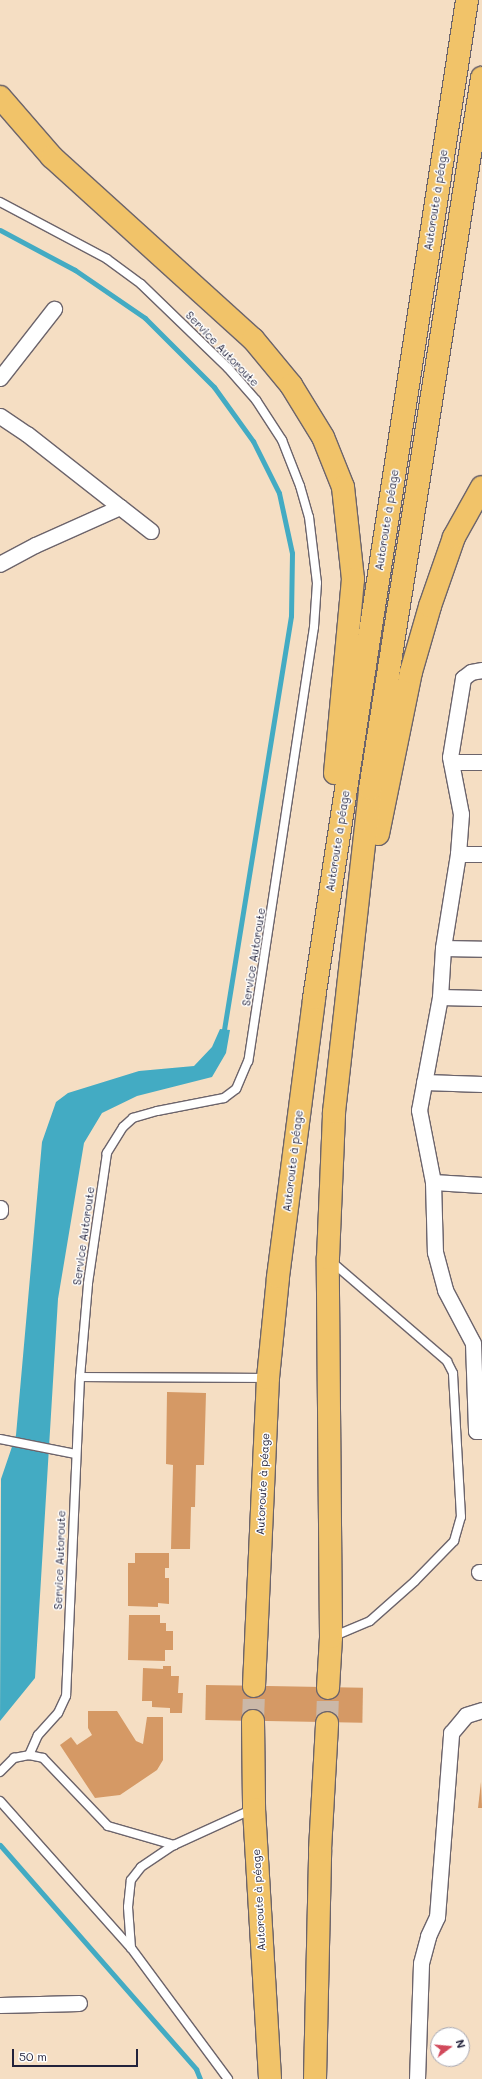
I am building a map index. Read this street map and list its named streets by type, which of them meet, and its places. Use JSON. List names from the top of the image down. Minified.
{"streets":{"highway":["Autoroute à péage"],"lane":["Service Autoroute"]},"scale_bar":"50 m","north":"right"}
